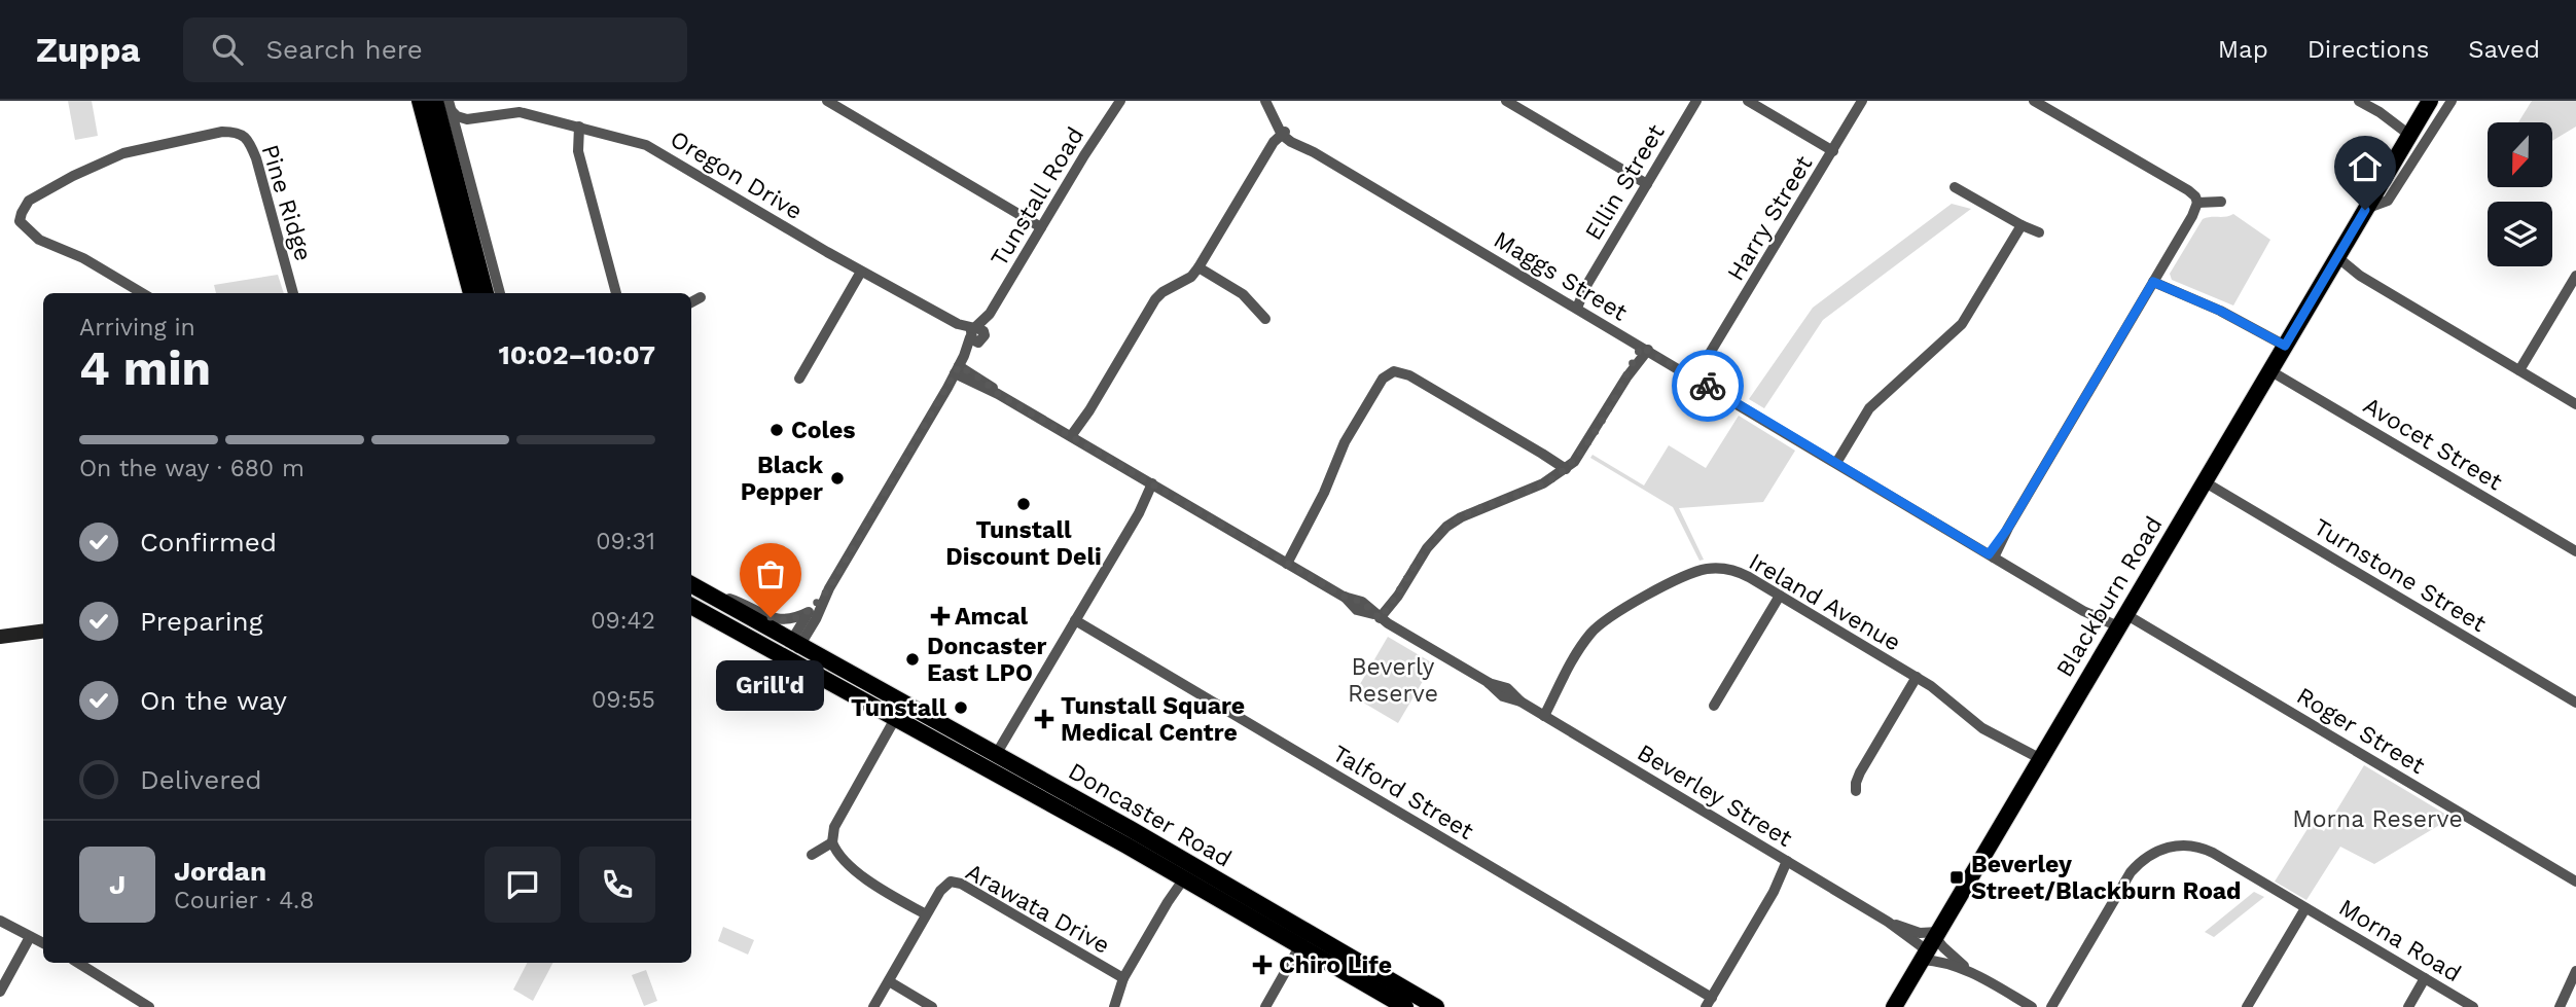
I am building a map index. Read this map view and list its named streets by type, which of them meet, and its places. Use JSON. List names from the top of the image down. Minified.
{"streets":{"main road":["Blackburn Road","Doncaster Road"],"street":["Oregon Drive","Ellin Street","Tunstall Road","Pine Ridge","Harry Street","Maggs Street","Avocet Street","Turnstone Street","Ireland Avenue","Roger Street","Talford Street","Beverley Street","Arawata Drive","Morna Road"]},"crossings":[["Oregon Drive","Tunstall Road"],["Ellin Street","Maggs Street"],["Tunstall Road","Beverley Street"],["Tunstall Road","Doncaster Road"],["Harry Street","Maggs Street"],["Maggs Street","Blackburn Road"],["Maggs Street","Roger Street"],["Avocet Street","Blackburn Road"],["Turnstone Street","Blackburn Road"],["Blackburn Road","Ireland Avenue"],["Blackburn Road","Roger Street"],["Blackburn Road","Beverley Street"],["Ireland Avenue","Beverley Street"]],"parks":["Beverly Reserve","Morna Reserve"],"places":{"other":["Coles","Black Pepper","Tunstall Discount Deli","Grill'd","Doncaster East LPO","Tunstall"],"health":["Amcal","Tunstall Square Medical Centre","Chiro Life"],"transit":["Beverley Street/Blackburn Road"]},"north":"bottom","page":{"header":"Zuppa","search":"Search here","nav":["Map","Directions","Saved"],"heading":["4 min","Arriving in","10:02–10:07"],"panel":["Jordan","Courier · 4.8"],"bar":"On the way · 680 m","list":[["Confirmed","09:31"],["Preparing","09:42"],["On the way","09:55"],"Delivered"],"bubble":"Grill'd","round":"J"}}
